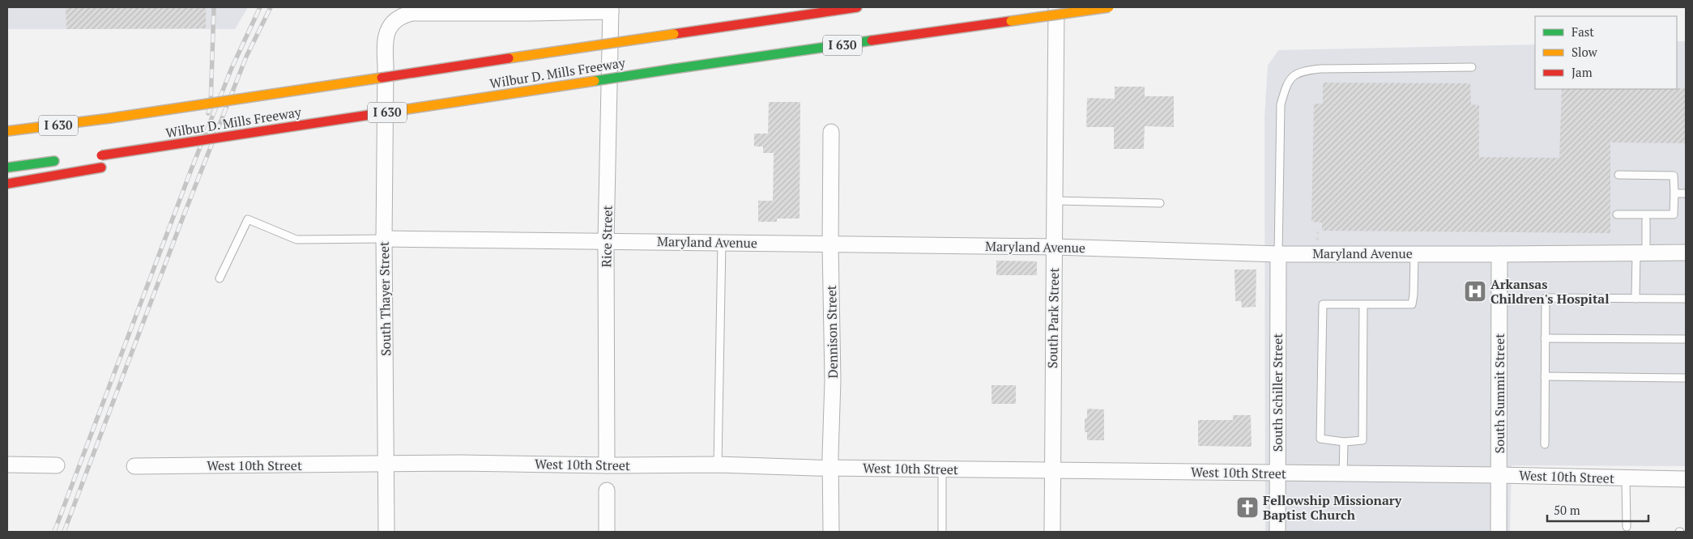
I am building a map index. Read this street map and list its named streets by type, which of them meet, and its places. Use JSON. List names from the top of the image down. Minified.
{"streets":{"highway":["I 630","Wilbur D. Mills Freeway"],"street":["Rice Street","Maryland Avenue","South Thayer Street","South Park Street","Dennison Street","South Schiller Street","South Summit Street","West 10th Street"]},"crossings":[["Wilbur D. Mills Freeway","South Park Street"],["Rice Street","Maryland Avenue"],["Rice Street","West 10th Street"],["Maryland Avenue","South Thayer Street"],["Maryland Avenue","South Park Street"],["Maryland Avenue","Dennison Street"],["Maryland Avenue","South Schiller Street"],["Maryland Avenue","South Summit Street"],["South Thayer Street","West 10th Street"],["South Park Street","West 10th Street"],["Dennison Street","West 10th Street"],["South Schiller Street","West 10th Street"],["South Summit Street","West 10th Street"]],"places":{"hospital":["Arkansas Children's Hospital"],"church":["Fellowship Missionary Baptist Church"]},"legend":["Fast","Slow","Jam"],"scale_bar":"50 m"}
